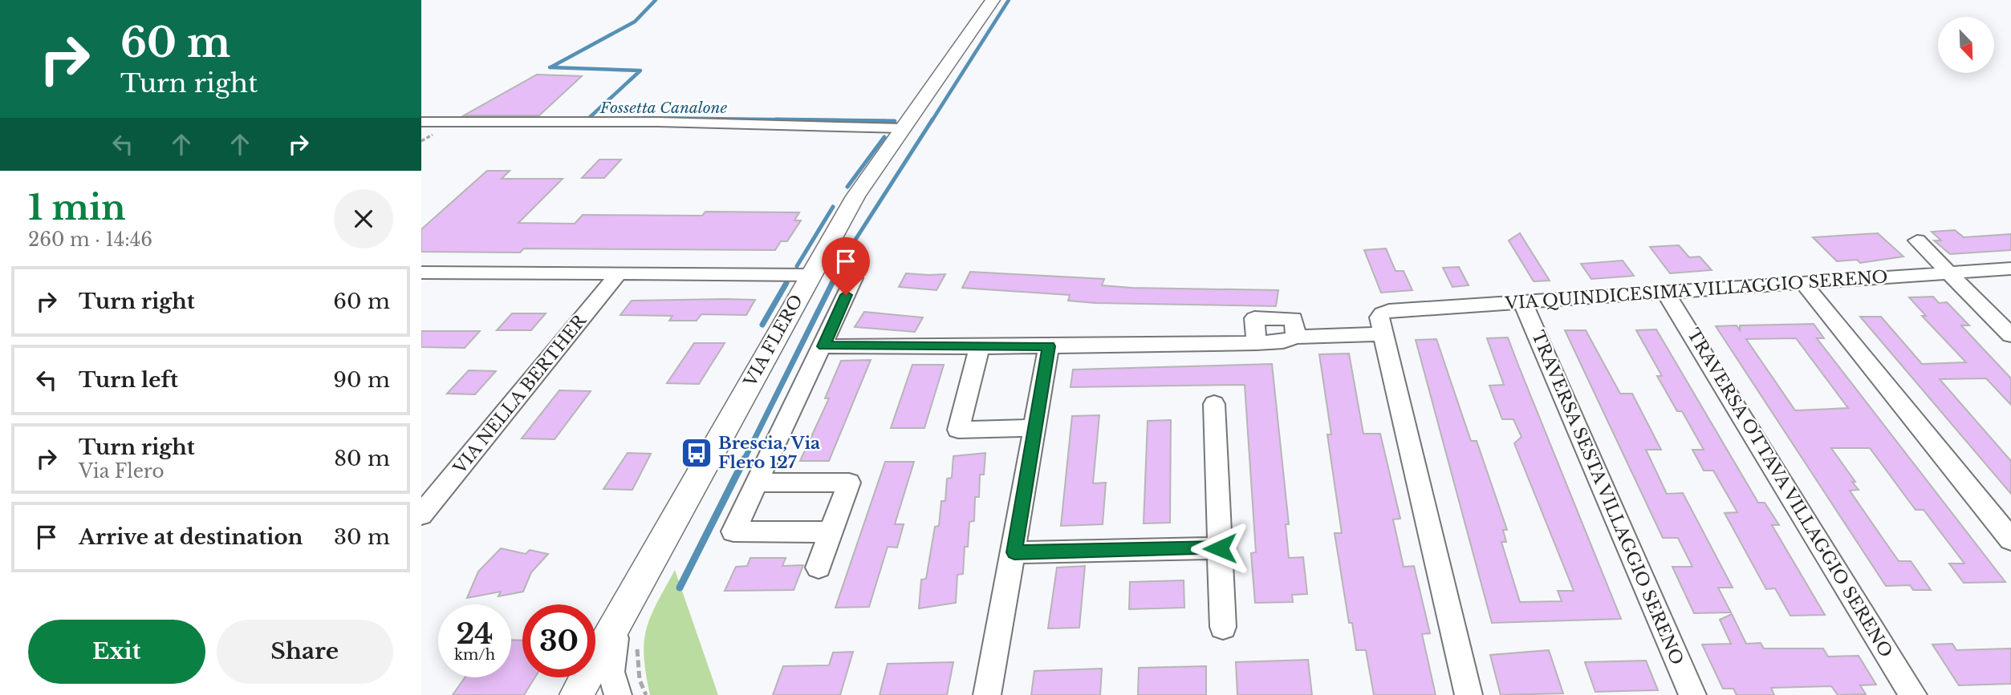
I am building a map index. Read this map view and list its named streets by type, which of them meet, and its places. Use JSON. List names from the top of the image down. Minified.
{"streets":{"street":["VIA QUINDICESIMA VILLAGGIO SERENO","VIA FLERO","VIA NELLA BERTHER","TRAVERSA OTTAVA VILLAGGIO SERENO","TRAVERSA SESTA VILLAGGIO SERENO"]},"crossings":[["VIA QUINDICESIMA VILLAGGIO SERENO","TRAVERSA OTTAVA VILLAGGIO SERENO"],["VIA QUINDICESIMA VILLAGGIO SERENO","TRAVERSA SESTA VILLAGGIO SERENO"]],"water":["Fossetta Canalone"],"places":{"bus stop":["Brescia, Via Flero 127"]},"north":"bottom right","page":{"turn":["60 m","Turn right"],"heading":["1 min","260 m · 14:46"],"list":[{"name":"Turn right","value":"60 m"},{"name":"Turn left","value":"90 m"},{"name":"Turn right","note":"Via Flero","value":"80 m"},{"name":"Arrive at destination","value":"30 m"}],"speed":"24 km/h","limit":"30","buttons":["Exit","Share"]}}
